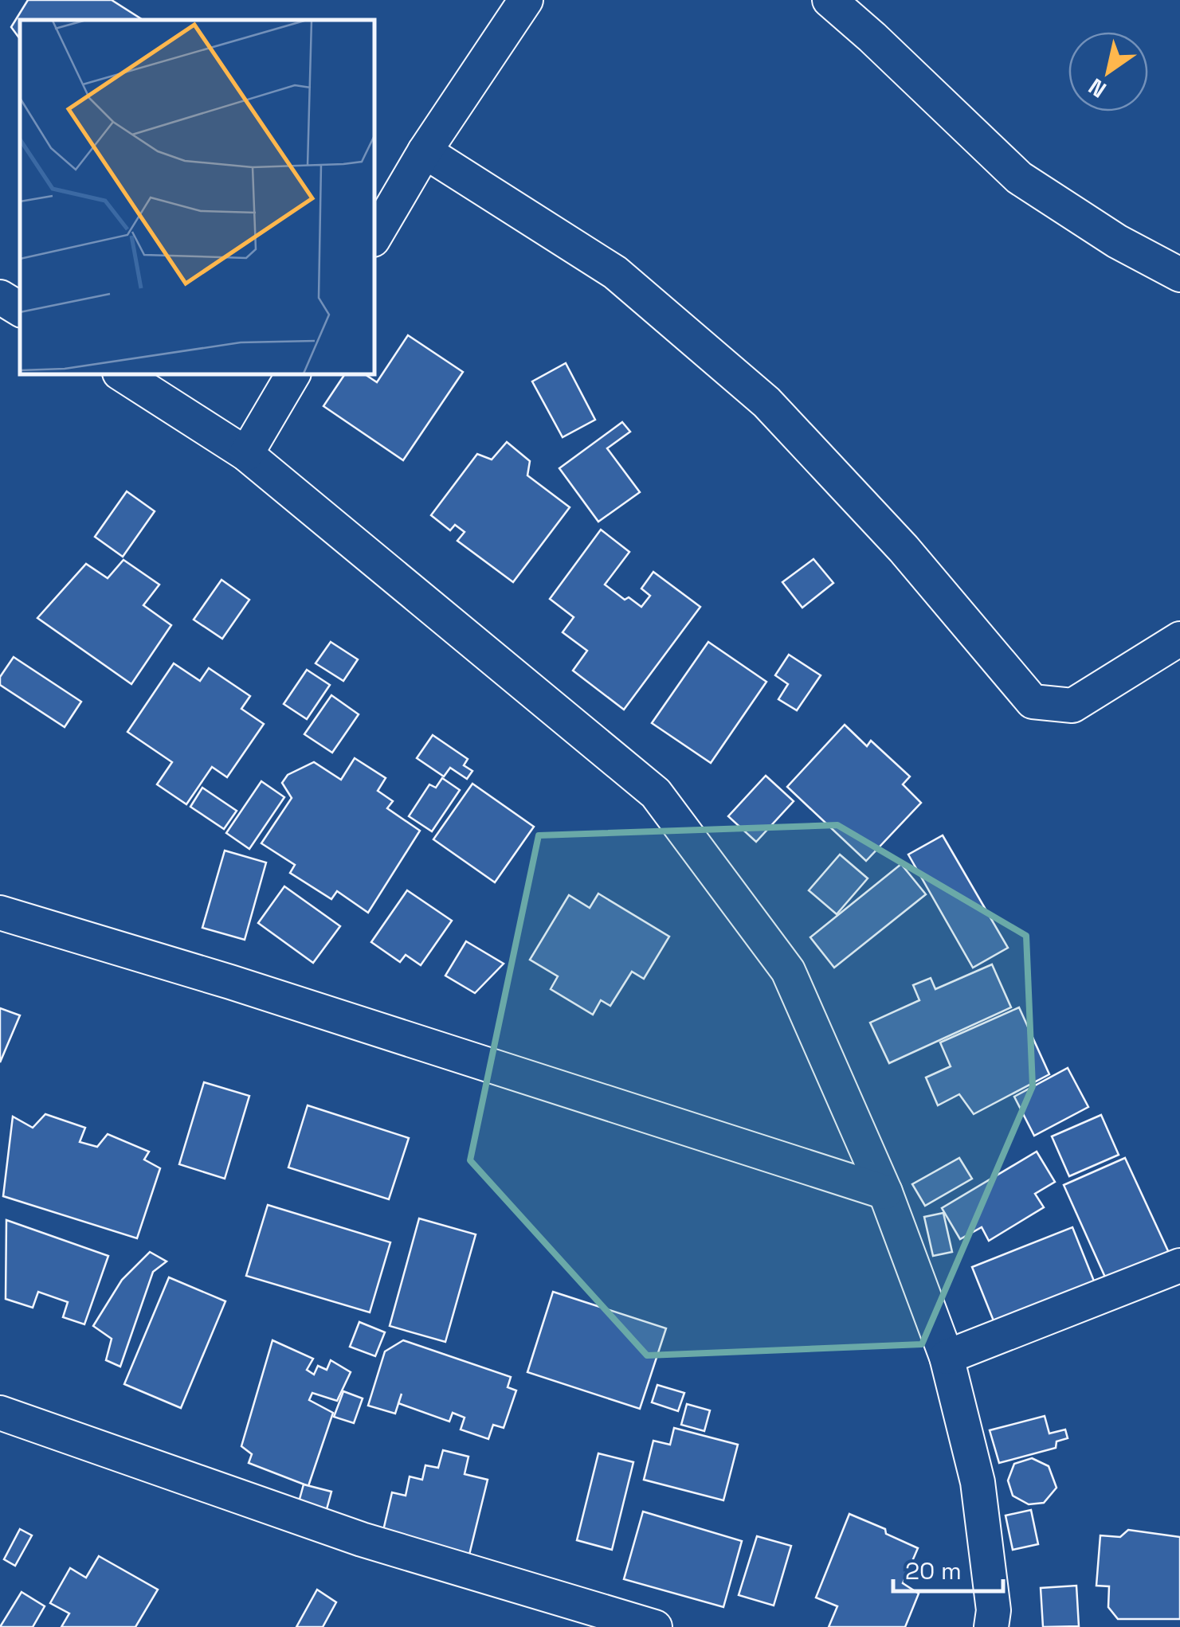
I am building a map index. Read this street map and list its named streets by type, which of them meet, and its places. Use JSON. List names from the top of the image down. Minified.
{"scale_bar":"20 m","north":"bottom left"}
